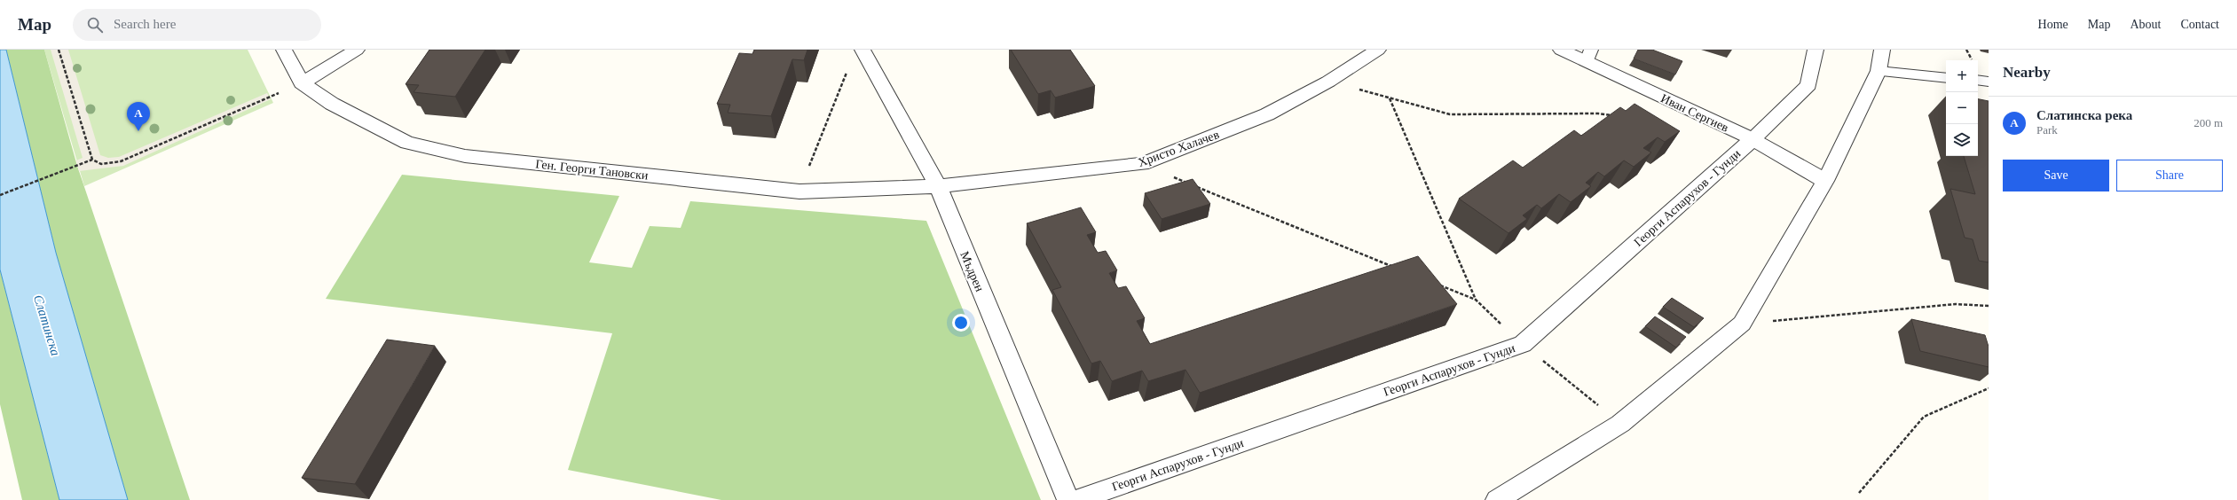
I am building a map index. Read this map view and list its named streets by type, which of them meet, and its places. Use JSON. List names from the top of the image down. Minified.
{"streets":{"street":["Иван Сергиев","Христо Халачев","Ген. Георги Тановски","Георги Аспарухов - Гунди","Мъдрен"]},"crossings":[["Иван Сергиев","Георги Аспарухов - Гунди"],["Христо Халачев","Ген. Георги Тановски"],["Христо Халачев","Мъдрен"],["Ген. Георги Тановски","Мъдрен"]],"water":["Слатинска"],"page":{"header":"Map","search":"Search here","nav":["Home","Map","About","Contact"],"heading":"Nearby","map_buttons":["+","−"],"list":[{"mark":"A","name":"Слатинска река","note":"Park","value":"200 m"}],"pins":"A","buttons":["Save","Share"]}}
